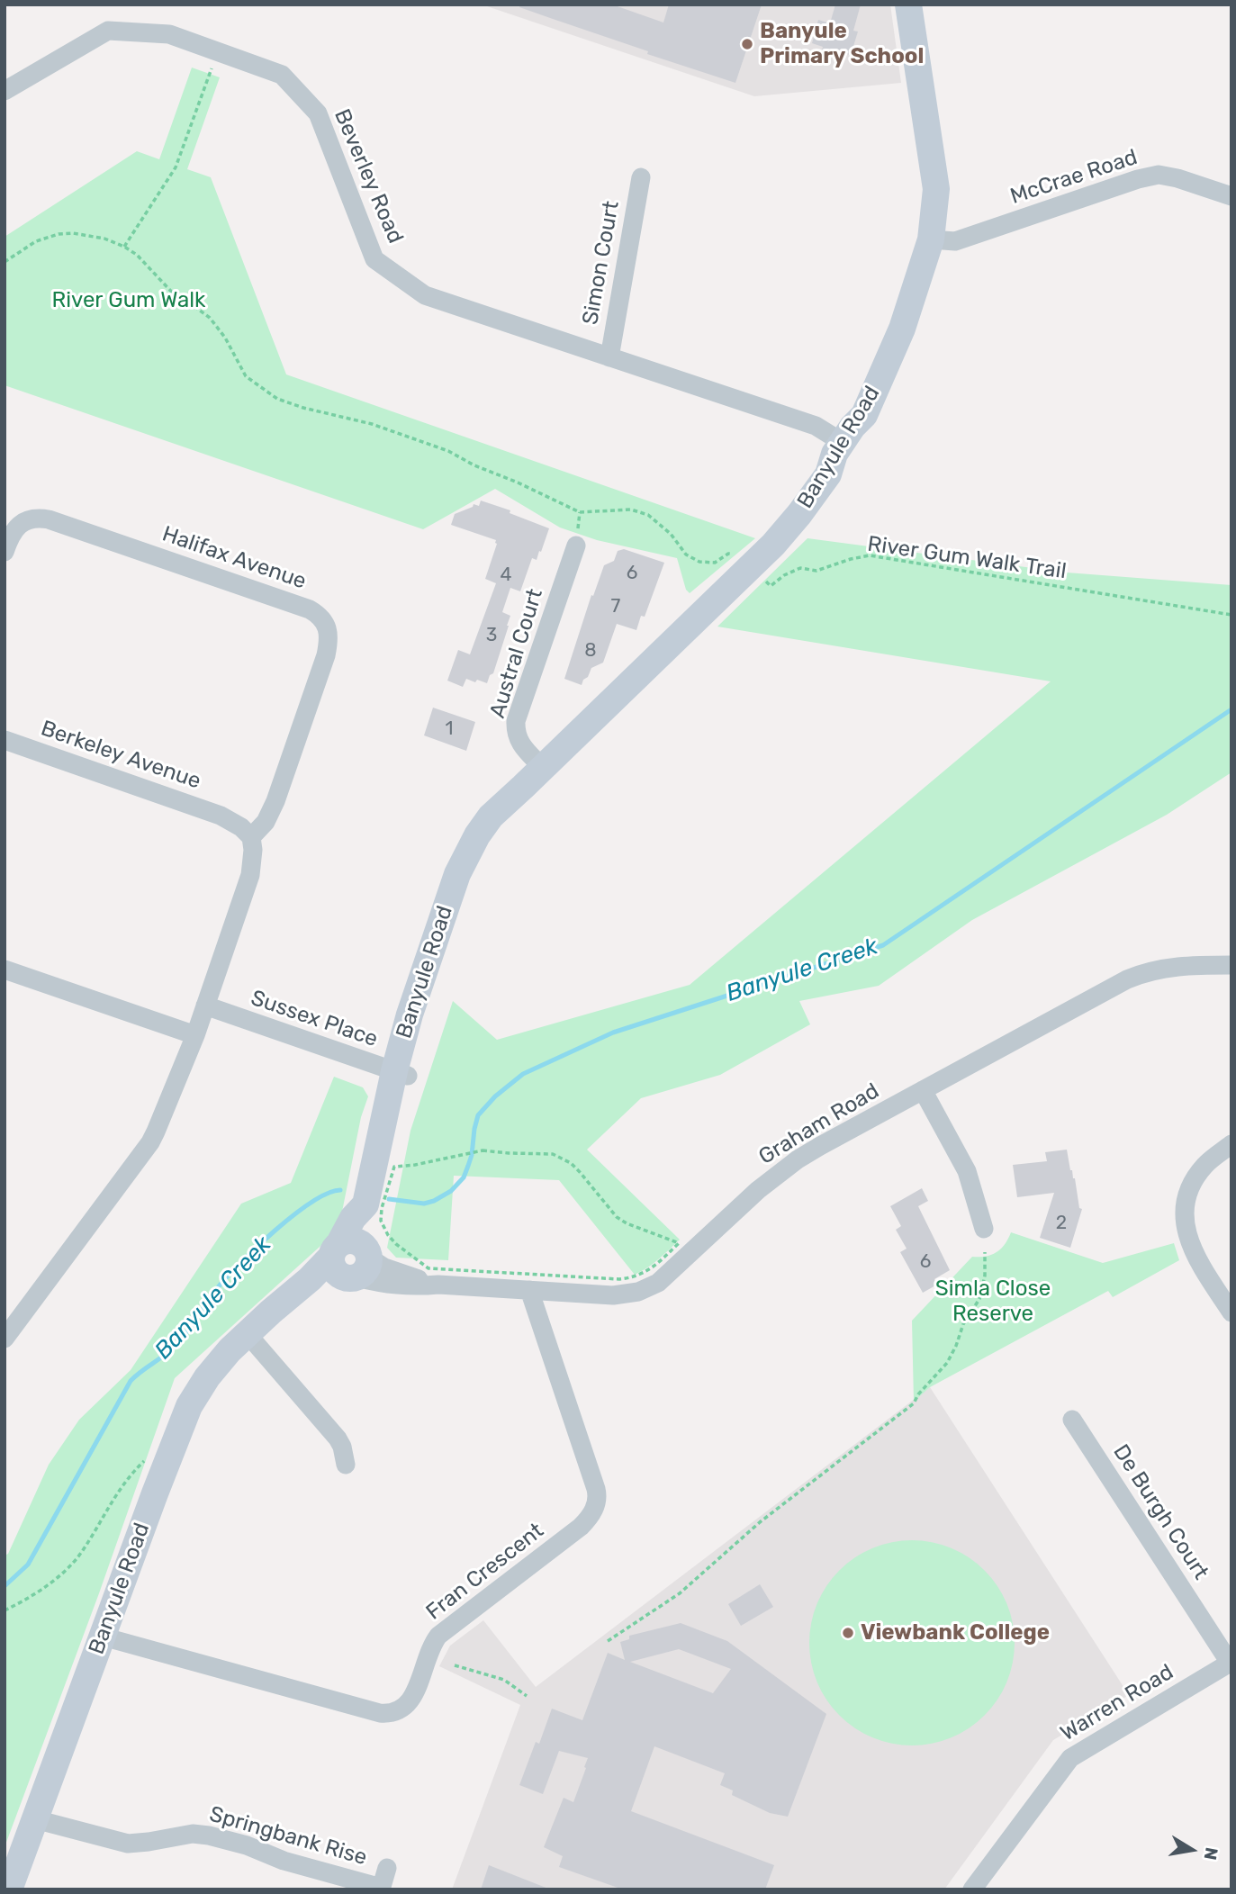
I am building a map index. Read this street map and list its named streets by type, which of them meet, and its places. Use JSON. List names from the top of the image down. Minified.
{"streets":{"street":["Beverley Road","McCrae Road","Simon Court","Banyule Road","Halifax Avenue","Austral Court","Berkeley Avenue","Sussex Place","Graham Road","De Burgh Court","Fran Crescent","Warren Road","Springbank Rise"],"path":["River Gum Walk Trail"]},"crossings":[["Beverley Road","Simon Court"],["Beverley Road","Banyule Road"],["McCrae Road","Banyule Road"],["Banyule Road","River Gum Walk Trail"],["Banyule Road","Austral Court"],["Banyule Road","Sussex Place"],["Banyule Road","Graham Road"],["Banyule Road","Fran Crescent"],["Banyule Road","Springbank Rise"],["Halifax Avenue","Berkeley Avenue"],["Graham Road","Fran Crescent"],["De Burgh Court","Warren Road"]],"water":["Banyule Creek"],"parks":["River Gum Walk","Simla Close Reserve"],"places":["Banyule Primary School","Viewbank College"],"house_numbers":["6","4","7","3","8","1","2","6"],"north":"right"}
